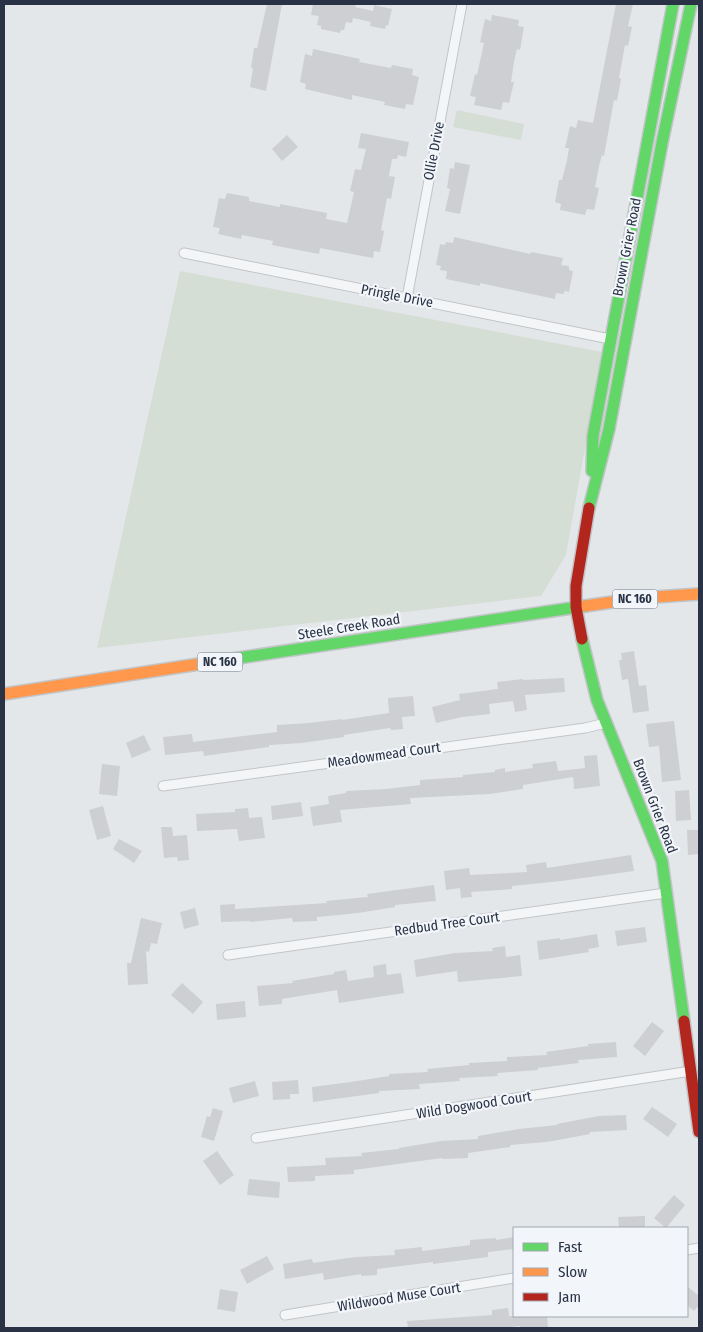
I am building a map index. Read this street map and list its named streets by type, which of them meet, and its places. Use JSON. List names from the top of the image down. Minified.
{"streets":{"main road":["Brown Grier Road","NC 160","Steele Creek Road"],"street":["Ollie Drive","Pringle Drive","Meadowmead Court","Redbud Tree Court","Wild Dogwood Court","Wildwood Muse Court"]},"crossings":[["Ollie Drive","Pringle Drive"],["Brown Grier Road","Pringle Drive"],["Brown Grier Road","Steele Creek Road"],["Brown Grier Road","Meadowmead Court"],["Brown Grier Road","Redbud Tree Court"],["Brown Grier Road","Wild Dogwood Court"]],"legend":["Fast","Slow","Jam"]}
